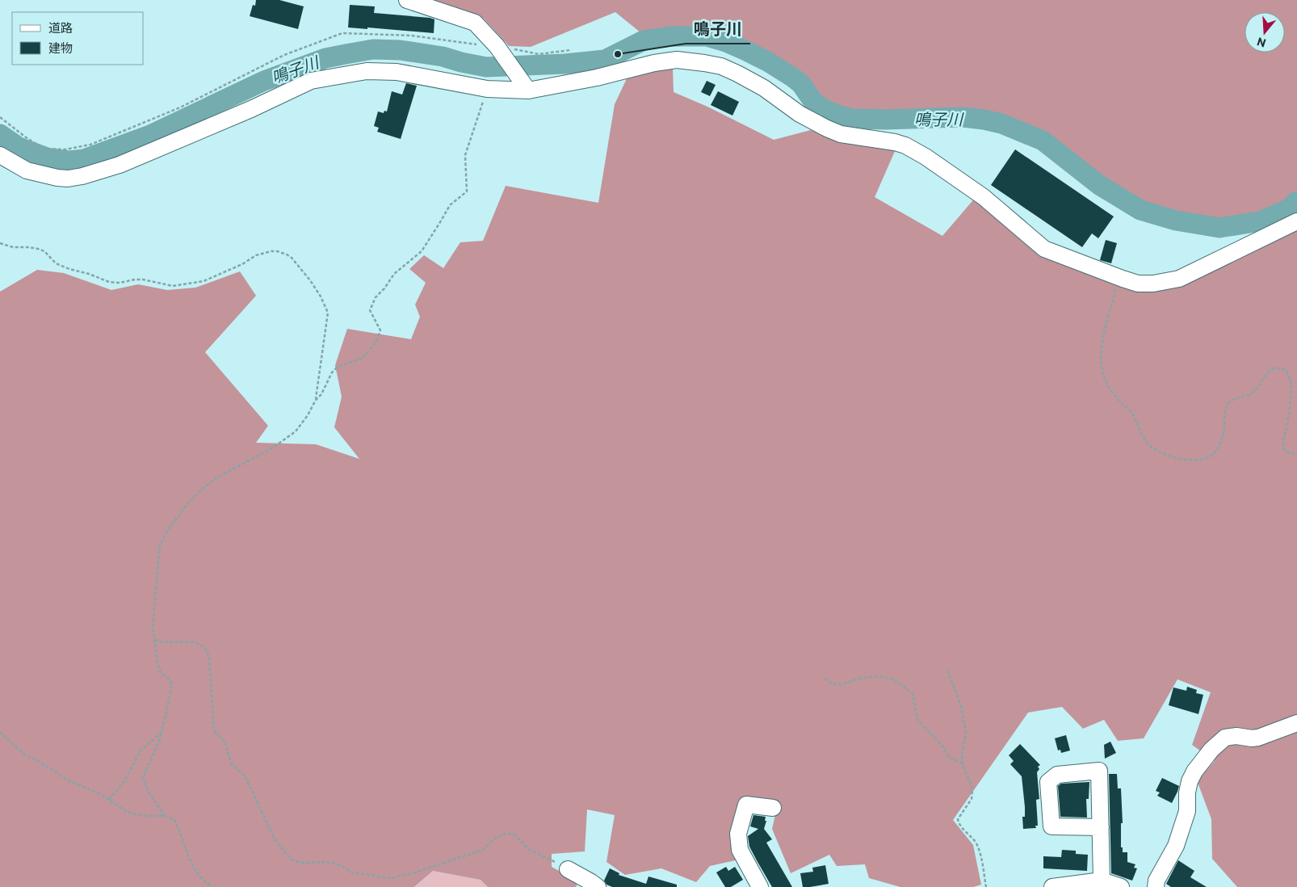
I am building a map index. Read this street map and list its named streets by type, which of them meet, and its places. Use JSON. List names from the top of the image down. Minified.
{"water":["鳴子川"],"places":["鳴子川"],"legend":["道路","建物"],"north":"bottom"}
